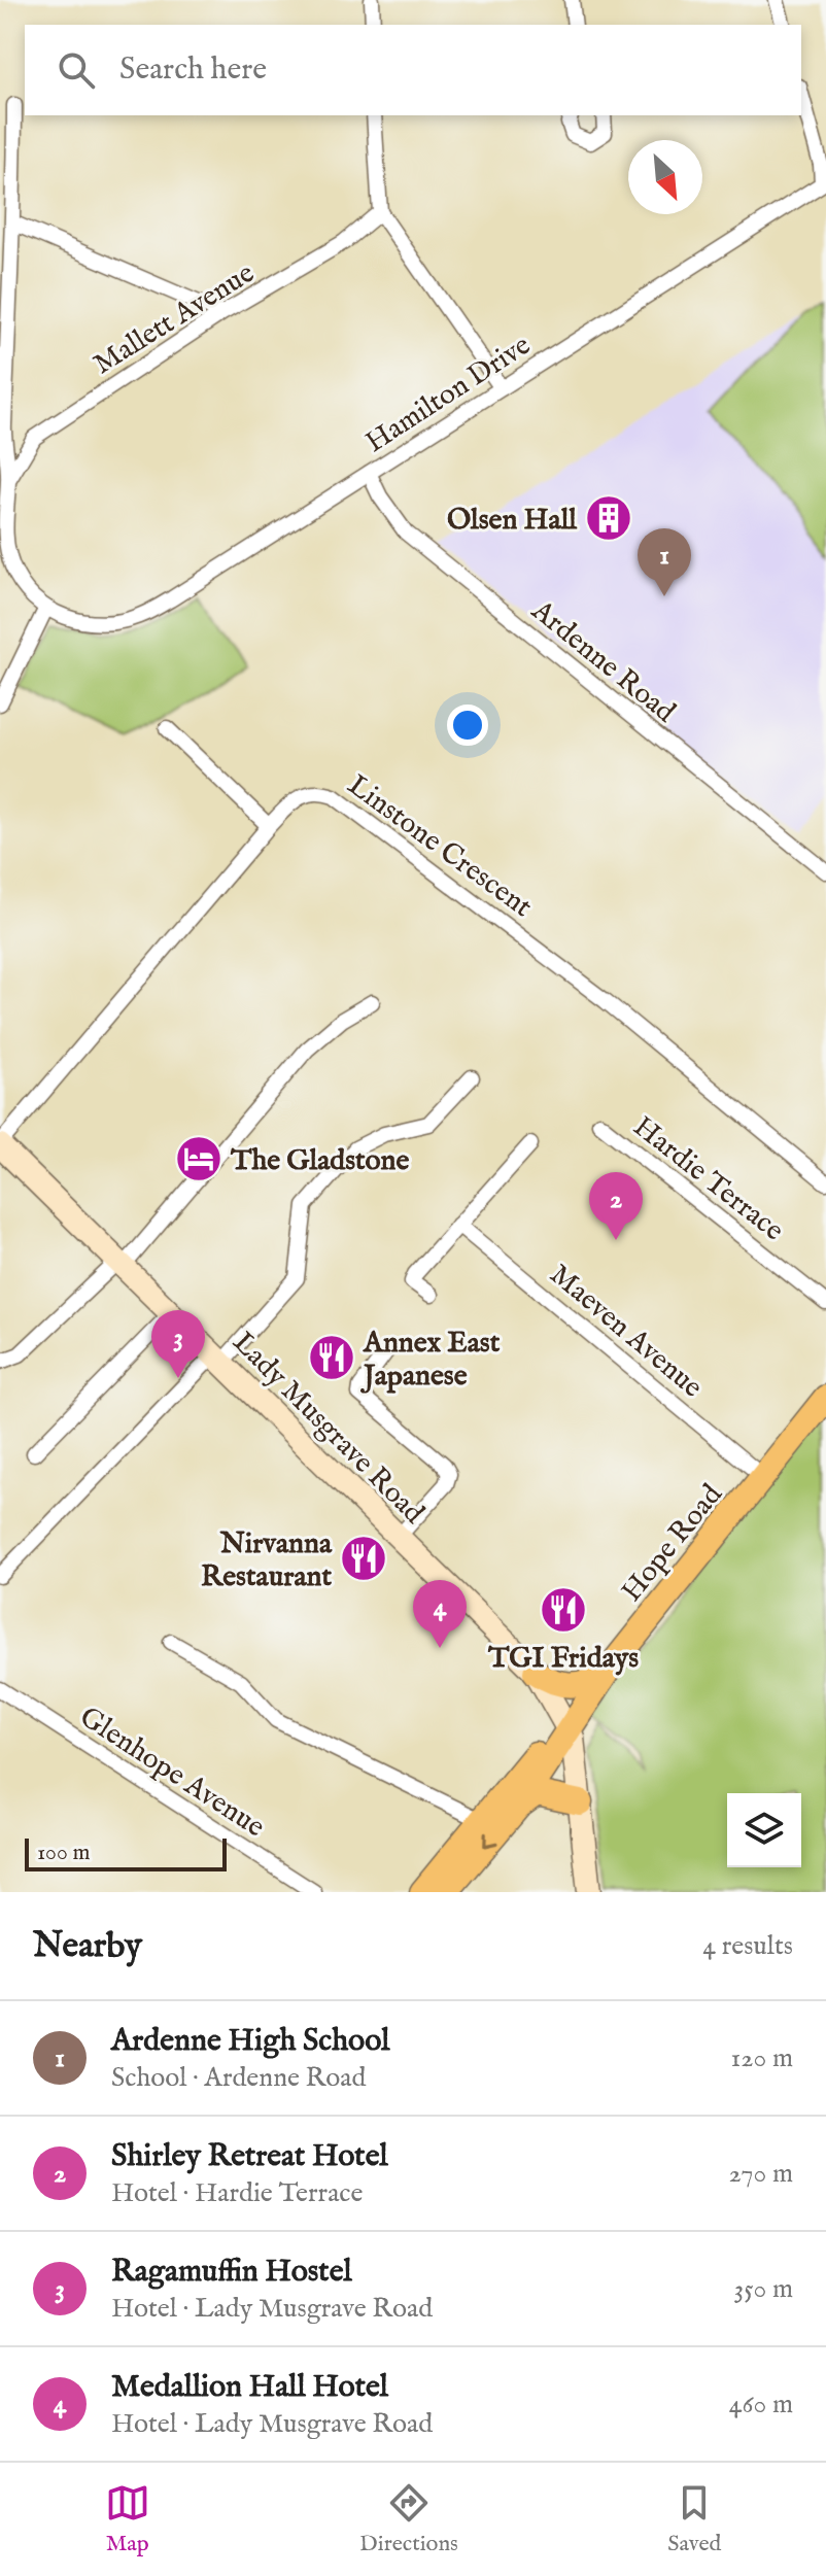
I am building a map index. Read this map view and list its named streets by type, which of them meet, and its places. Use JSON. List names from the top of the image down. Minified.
{"streets":{"main road":["Lady Musgrave Road","Hope Road"],"street":["Mallett Avenue","Hamilton Drive","Ardenne Road","Linstone Crescent","Hardie Terrace","Maeven Avenue","Glenhope Avenue"]},"crossings":[["Hamilton Drive","Ardenne Road"],["Linstone Crescent","Lady Musgrave Road"],["Maeven Avenue","Hope Road"],["Lady Musgrave Road","Hope Road"]],"places":{"building":["Olsen Hall"],"hotel":["The Gladstone"],"restaurant":["Annex East Japanese","Nirvanna Restaurant","TGI Fridays"]},"scale_bar":"100 m","north":"bottom right","page":{"search":"Search here","pins":["1","2","3","4"],"scale":"100 m","heading":["Nearby","4 results"],"list":[{"mark":"1","name":"Ardenne High School","note":"School · Ardenne Road","value":"120 m"},{"mark":"2","name":"Shirley Retreat Hotel","note":"Hotel · Hardie Terrace","value":"270 m"},{"mark":"3","name":"Ragamuffin Hostel","note":"Hotel · Lady Musgrave Road","value":"350 m"},{"mark":"4","name":"Medallion Hall Hotel","note":"Hotel · Lady Musgrave Road","value":"460 m"}],"nav":["Map","Directions","Saved"]}}
